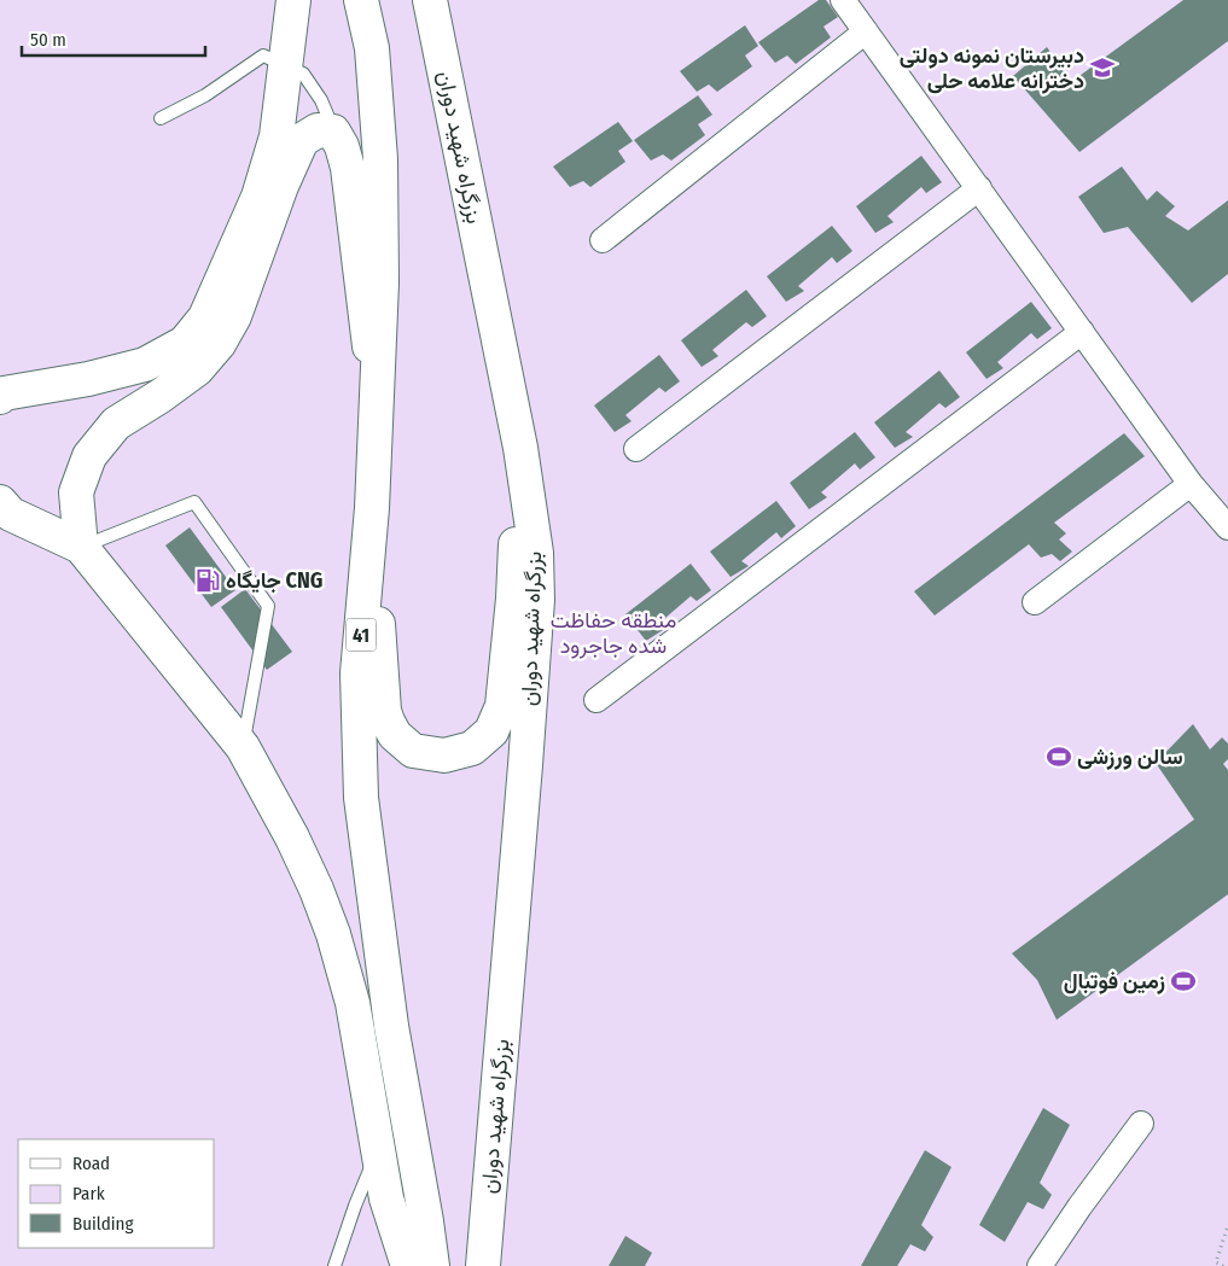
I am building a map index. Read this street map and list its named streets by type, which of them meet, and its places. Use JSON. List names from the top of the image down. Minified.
{"streets":{"main road":["بزرگراه شهید دوران","41"]},"parks":["منطقه حفاظت شده جاجرود"],"places":{"school or university":["دبیرستان نمونه دولتی دخترانه علامه حلی"],"fuel station":["جایگاه CNG"],"sports":["سالن ورزشی","زمین فوتبال"]},"legend":["Road","Park","Building"],"scale_bar":"50 m"}
